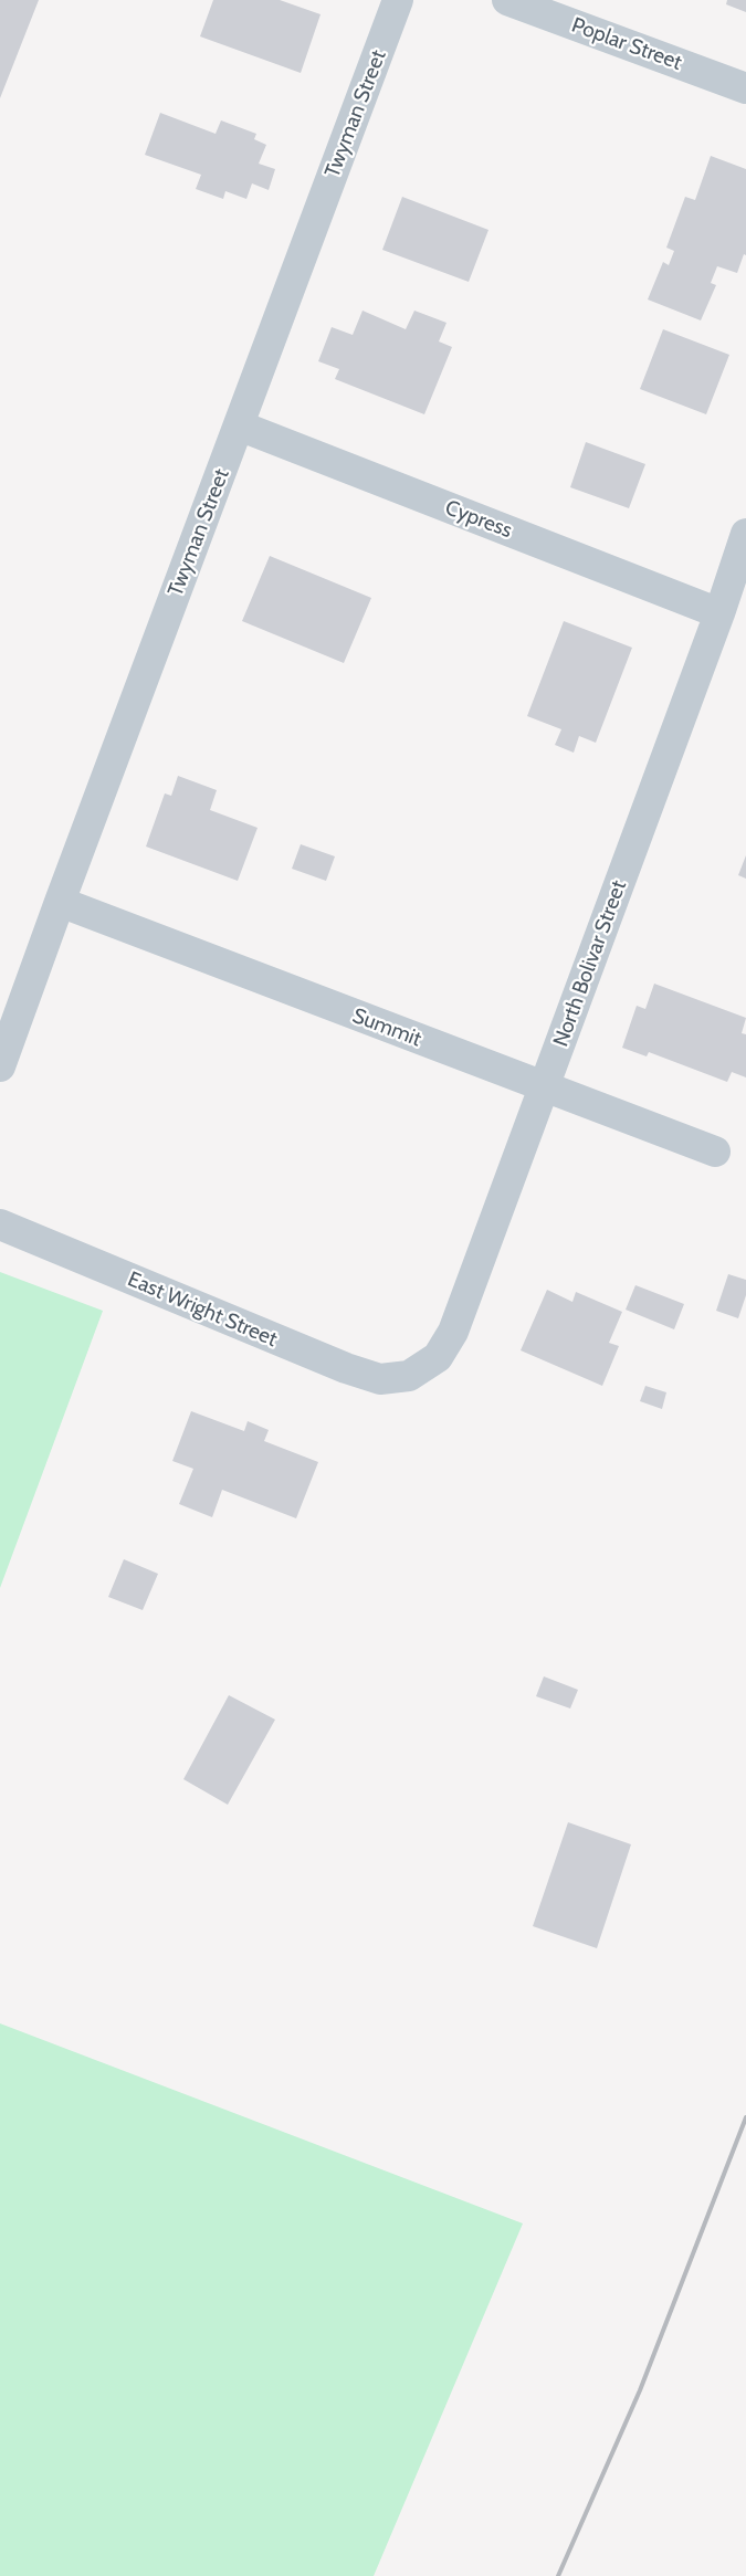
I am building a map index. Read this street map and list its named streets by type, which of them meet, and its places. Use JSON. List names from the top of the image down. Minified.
{"streets":{"street":["Poplar Street","Twyman Street","Cypress","North Bolivar Street","Summit","East Wright Street"]},"crossings":[["Twyman Street","Cypress"],["Twyman Street","Summit"],["Cypress","North Bolivar Street"],["North Bolivar Street","Summit"],["North Bolivar Street","East Wright Street"]]}
